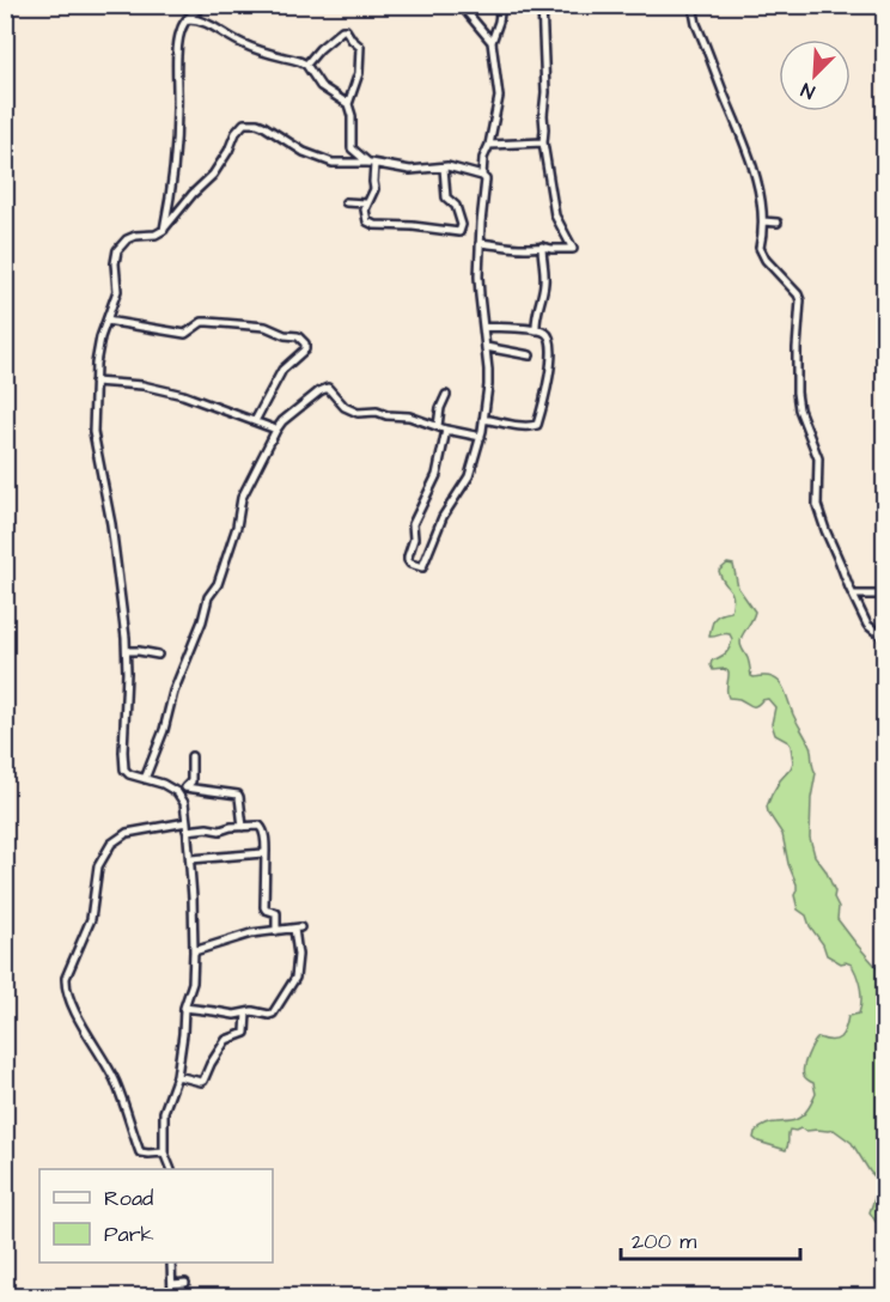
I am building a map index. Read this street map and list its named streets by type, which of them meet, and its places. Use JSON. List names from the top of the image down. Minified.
{"legend":["Road","Park"],"scale_bar":"200 m","north":"bottom left"}
